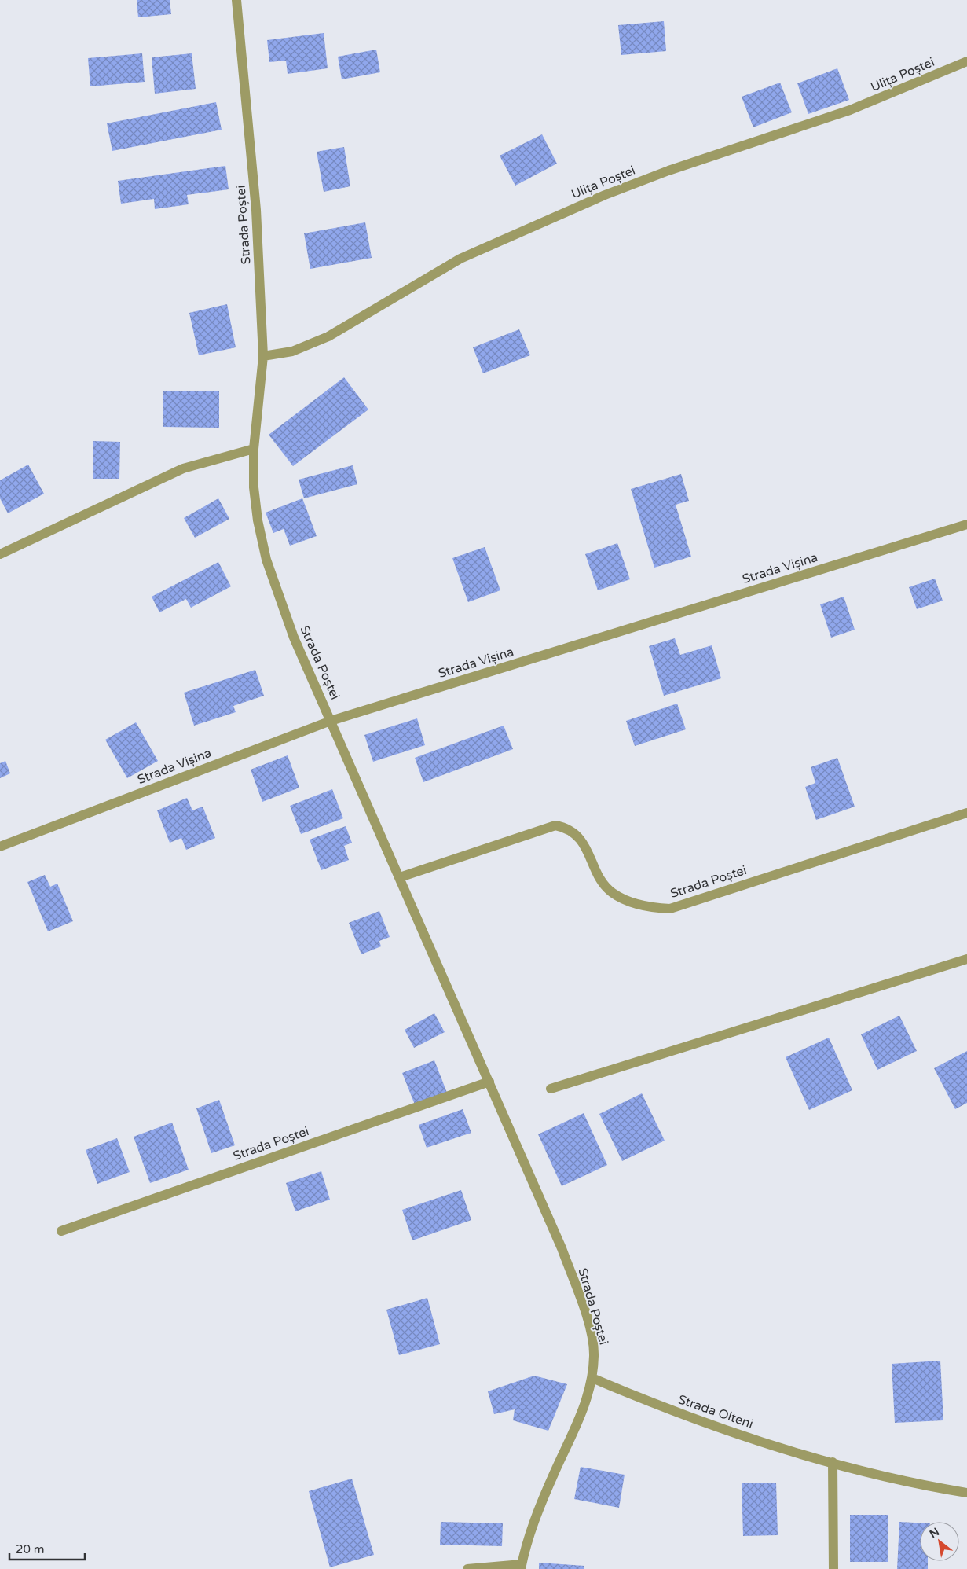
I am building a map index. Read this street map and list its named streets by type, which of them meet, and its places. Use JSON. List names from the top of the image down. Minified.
{"streets":{"street":["Ulița Poștei","Strada Poștei","Strada Vișina","Strada Olteni"]},"crossings":[["Ulița Poștei","Strada Poștei"],["Strada Poștei","Strada Vișina"],["Strada Poștei","Strada Olteni"]],"scale_bar":"20 m","north":"top left"}
